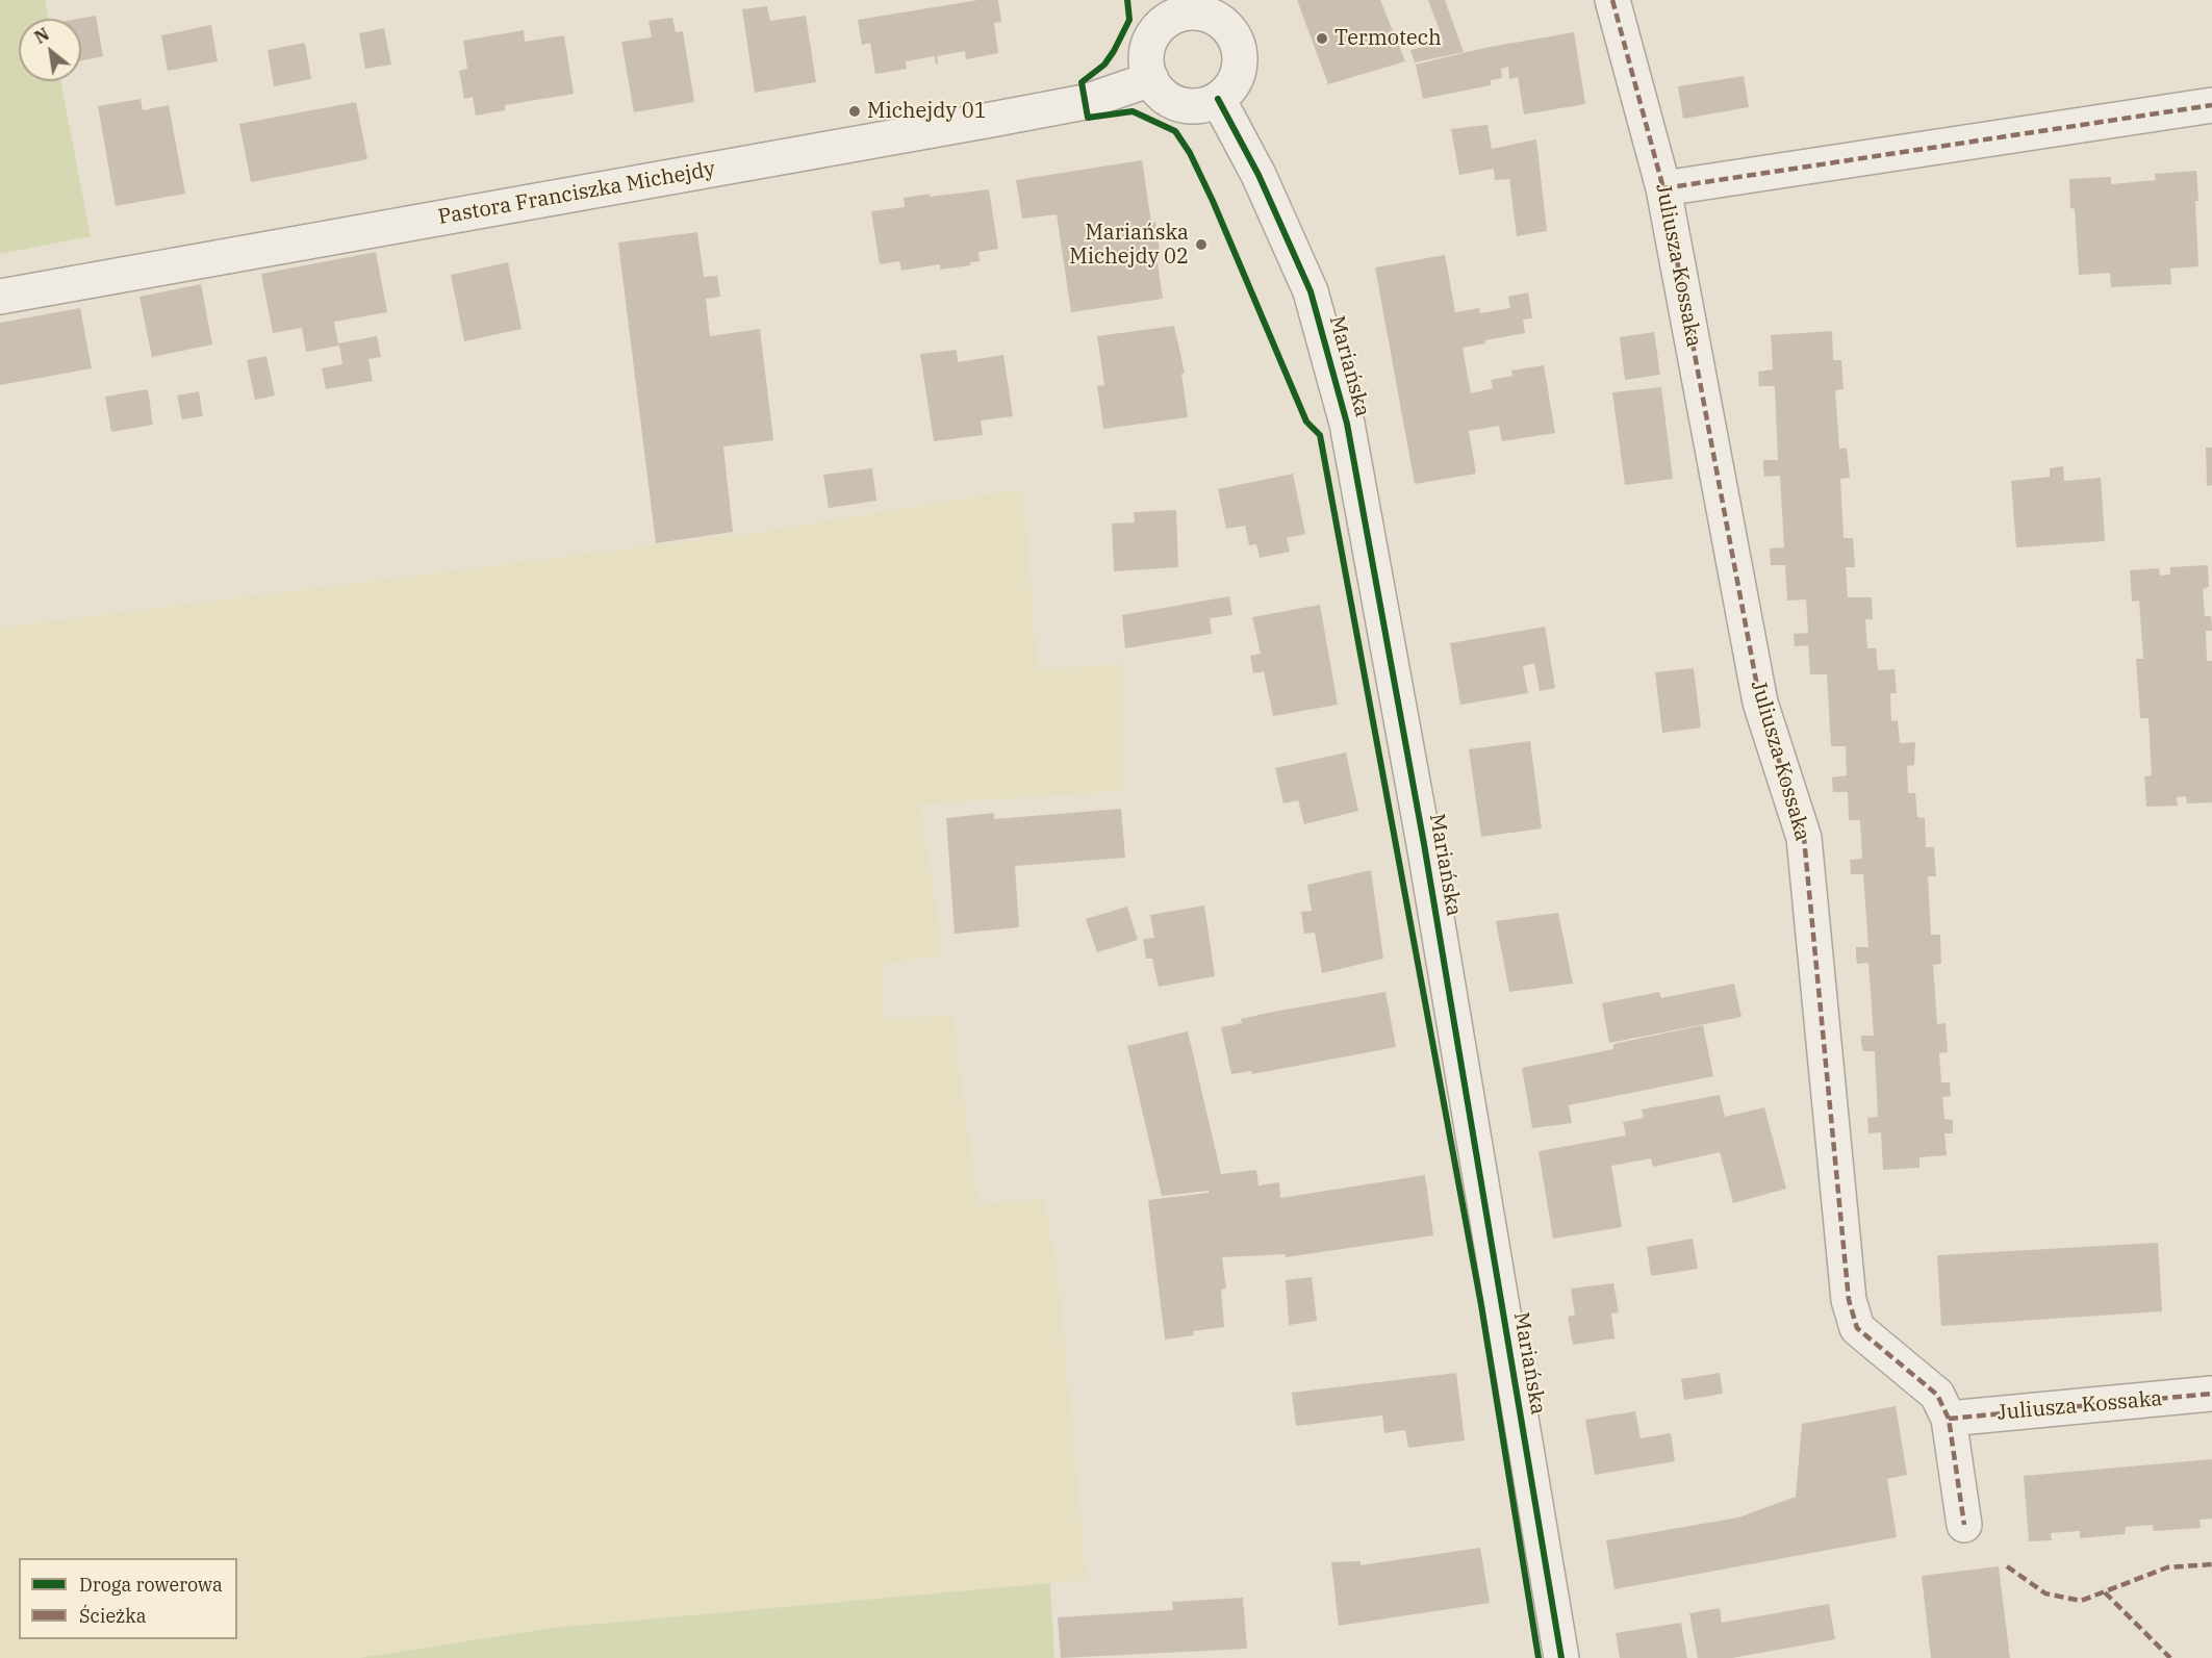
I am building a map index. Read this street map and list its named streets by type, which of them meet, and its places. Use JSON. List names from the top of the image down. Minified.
{"streets":{"street":["Pastora Franciszka Michejdy","Juliusza Kossaka","Mariańska"]},"crossings":[["Pastora Franciszka Michejdy","Mariańska"]],"places":["Termotech","Michejdy 01","Mariańska Michejdy 02"],"legend":["Droga rowerowa","Ścieżka"],"north":"top left"}
